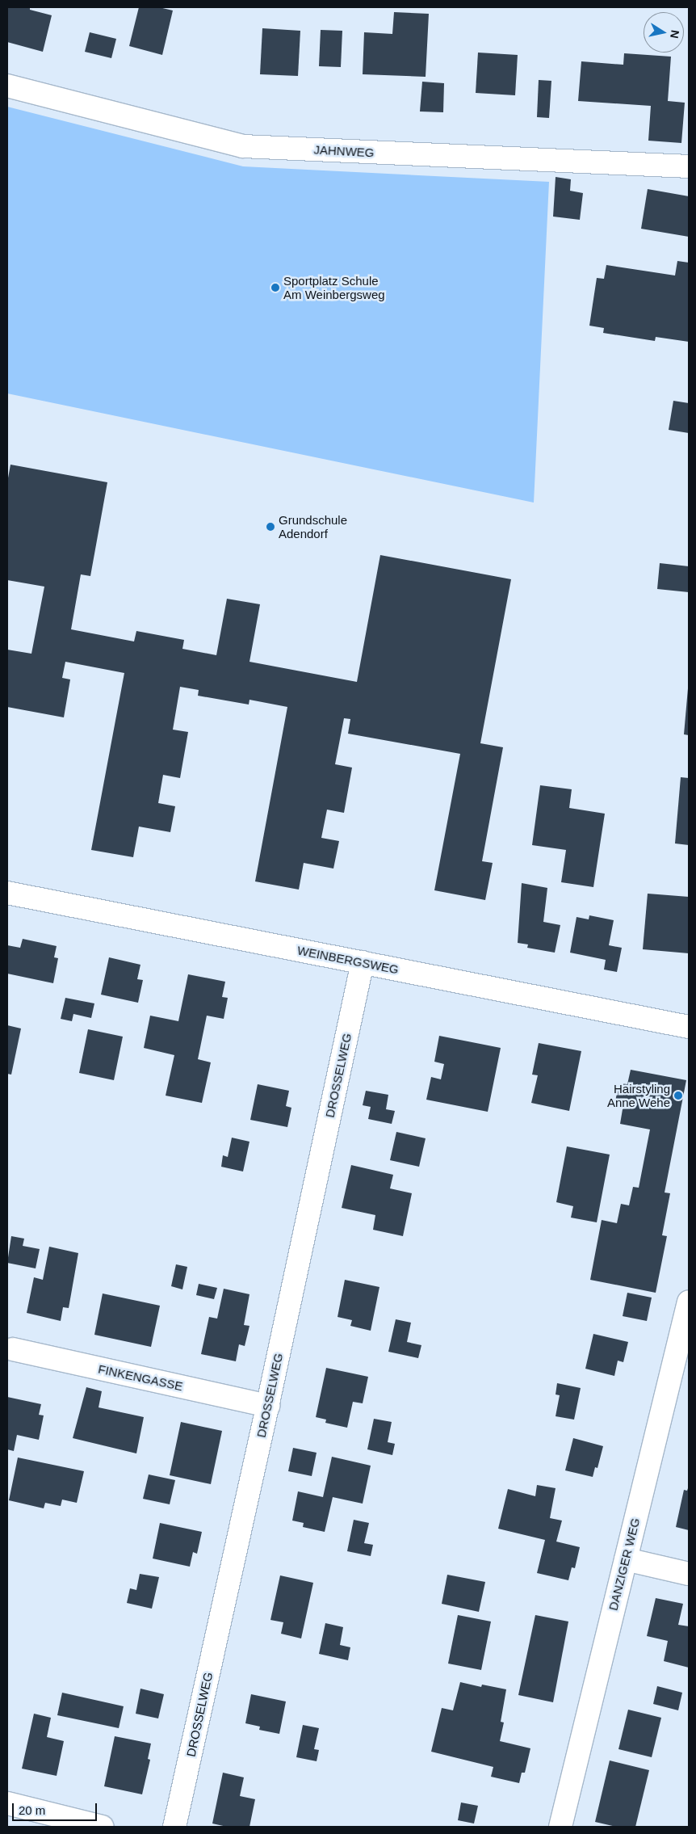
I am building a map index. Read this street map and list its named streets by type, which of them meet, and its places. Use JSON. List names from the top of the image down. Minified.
{"streets":{"street":["JAHNWEG","WEINBERGSWEG","DROSSELWEG","FINKENGASSE","DANZIGER WEG"]},"crossings":[["WEINBERGSWEG","DROSSELWEG"],["DROSSELWEG","FINKENGASSE"]],"places":["Sportplatz Schule Am Weinbergsweg","Grundschule Adendorf","Hairstyling Anne Wehe"],"scale_bar":"20 m","north":"right"}
